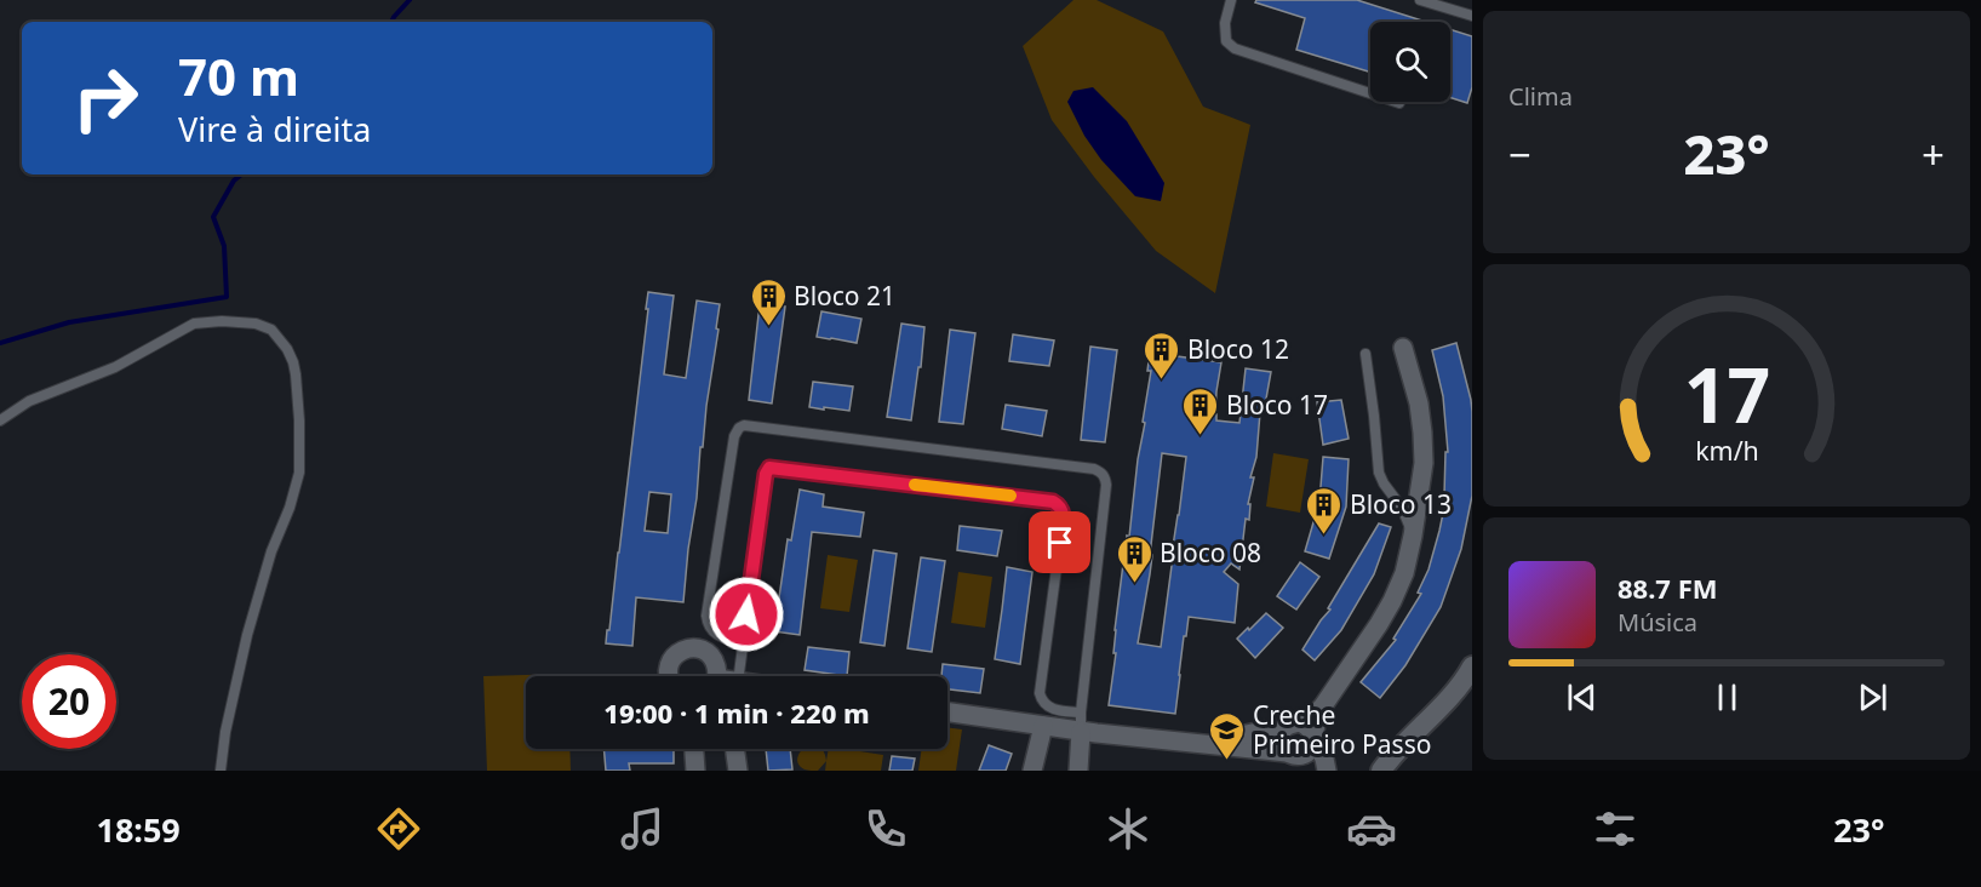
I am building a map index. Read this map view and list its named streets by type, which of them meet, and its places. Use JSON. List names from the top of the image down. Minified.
{"places":{"building":["Bloco 21","Bloco 12","Bloco 17","Bloco 13","Bloco 08"],"school or university":["Creche Primeiro Passo"]},"page":{"tile":"Clima","turn":["70 m","Vire à direita"],"heat":["−","23°","+"],"song":["88.7 FM","Música"],"limit":"20","trip":"19:00 · 1 min · 220 m","tabs":["18:59","23°"],"gauge":["17","km/h"]}}
